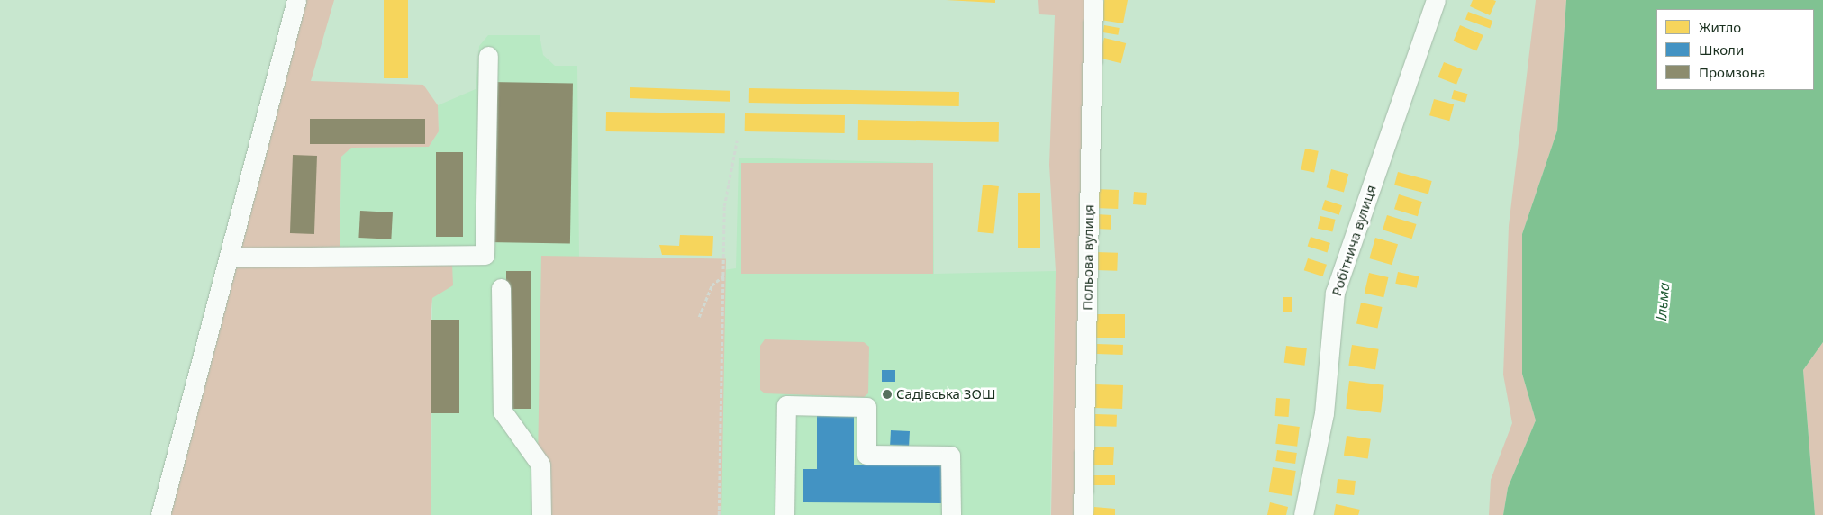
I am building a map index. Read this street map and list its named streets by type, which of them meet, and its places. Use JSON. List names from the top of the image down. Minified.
{"streets":{"street":["Робітнича вулиця","Польова вулиця"]},"water":["Ільма"],"places":["Садівська ЗОШ"],"legend":["Житло","Школи","Промзона"]}
